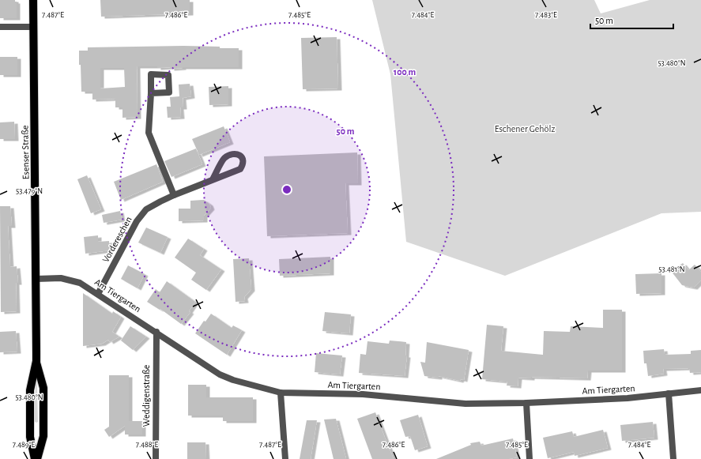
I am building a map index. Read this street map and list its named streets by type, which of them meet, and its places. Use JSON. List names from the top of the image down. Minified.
{"streets":{"main road":["Esenser Straße"],"street":["Vordereschen","Am Tiergarten","Weddigenstraße"]},"crossings":[["Esenser Straße","Am Tiergarten"],["Vordereschen","Am Tiergarten"],["Am Tiergarten","Weddigenstraße"]],"parks":["Eschener Gehölz"],"scale_bar":"50 m","coordinates":["7.487°E","7.486°E","7.485°E","7.484°E","7.483°E","53.480°N","53.479°N","53.481°N","7.489°E","7.488°E"],"rings":["100 m","50 m"]}
